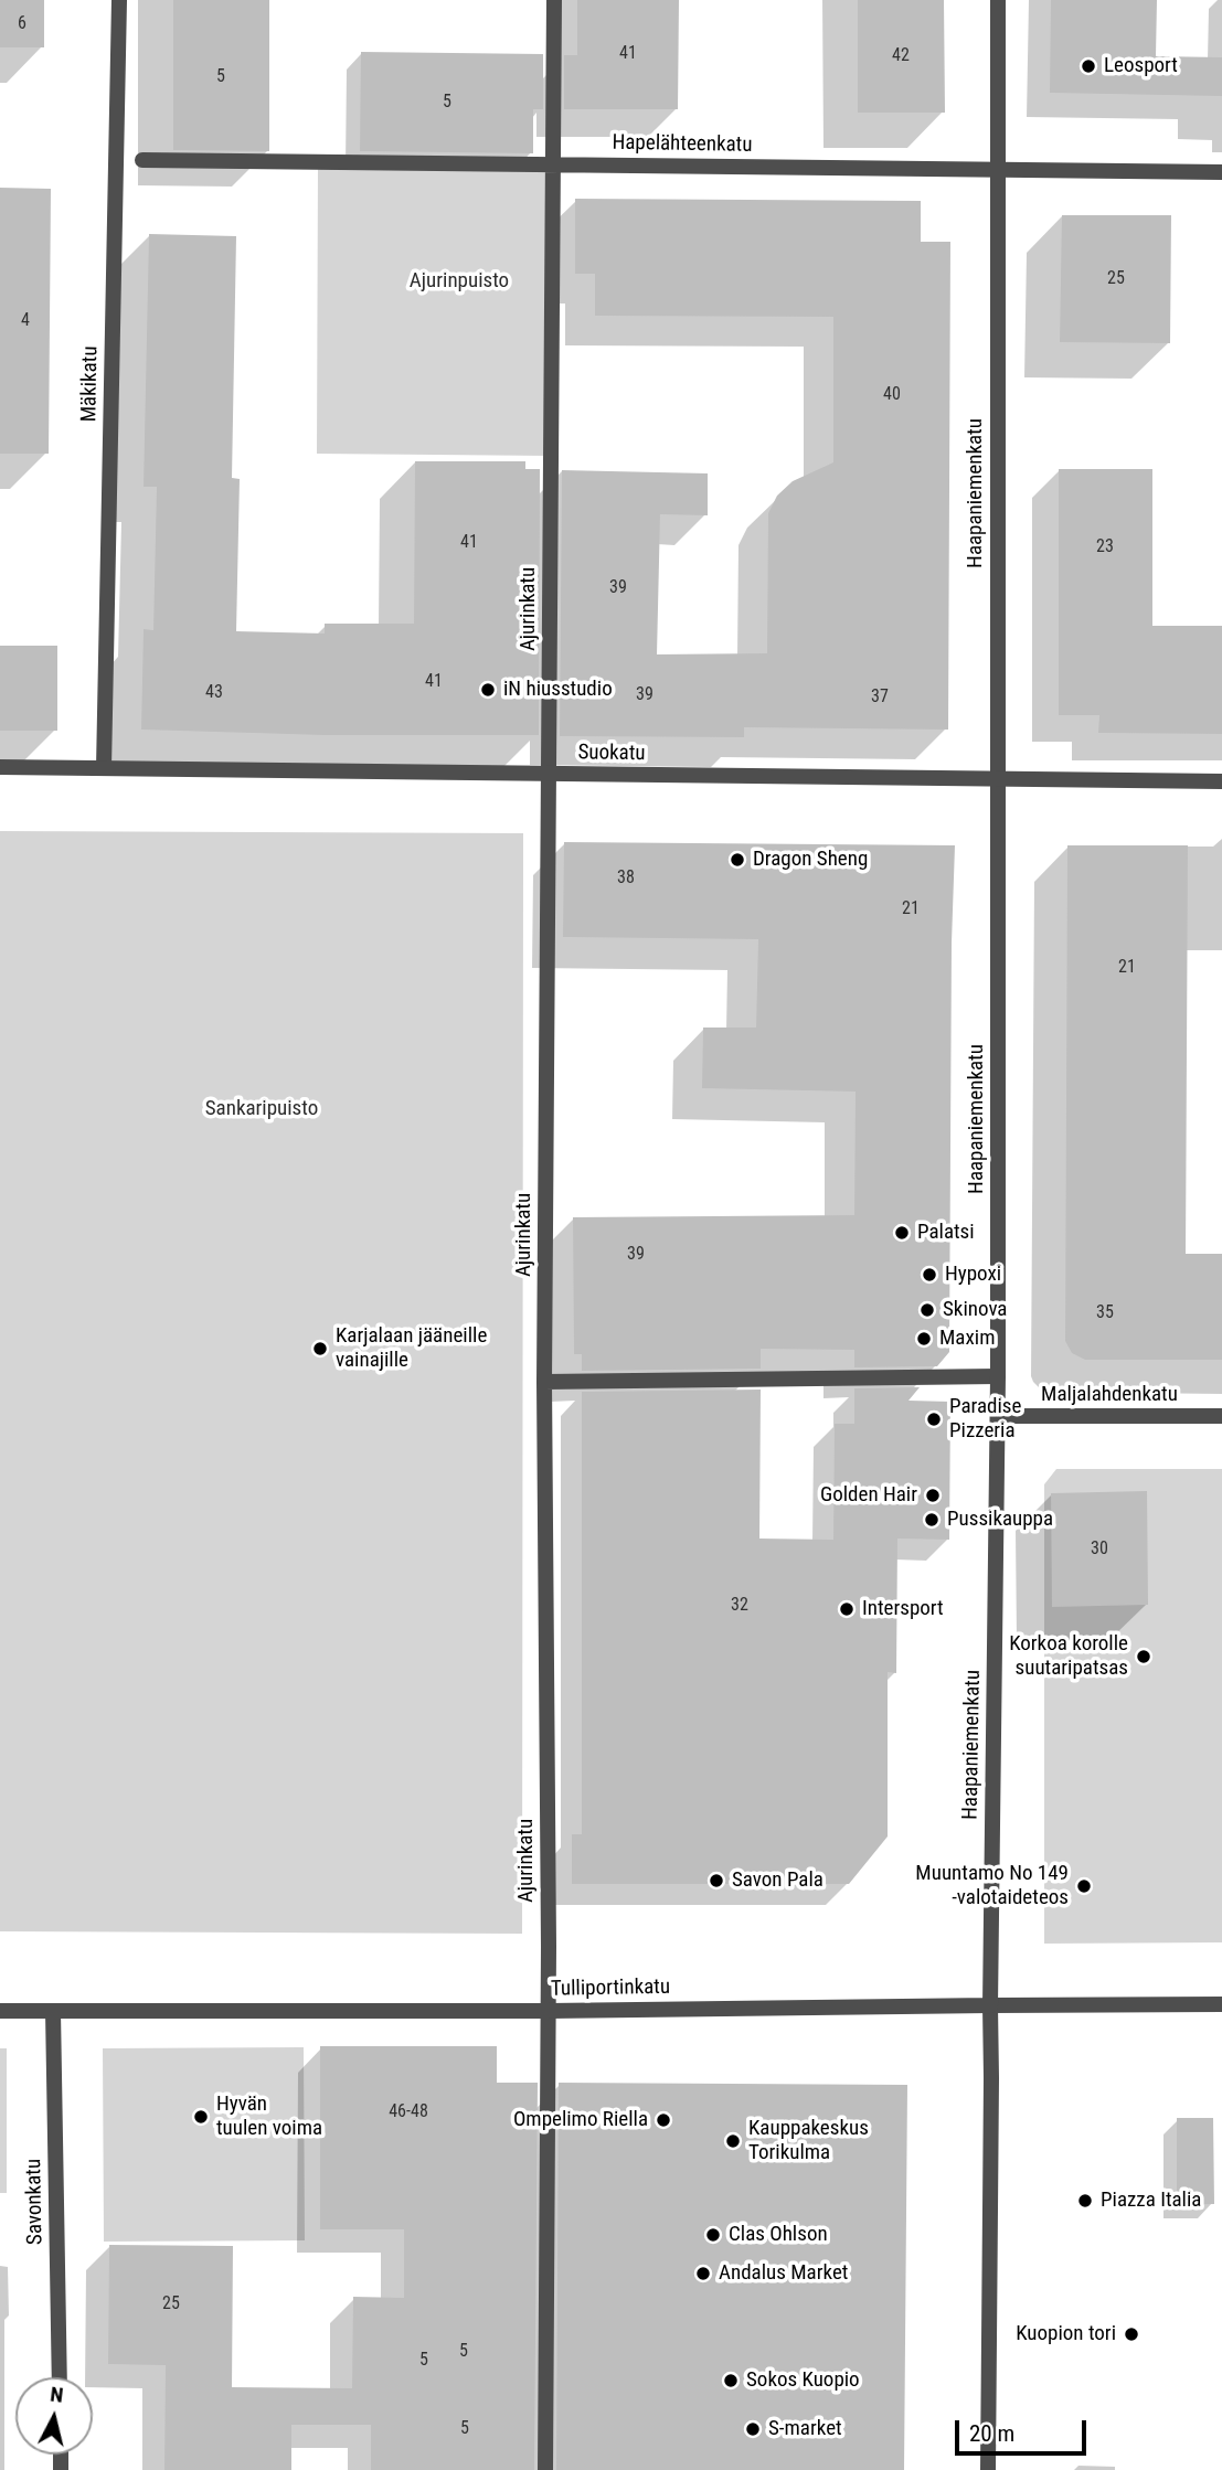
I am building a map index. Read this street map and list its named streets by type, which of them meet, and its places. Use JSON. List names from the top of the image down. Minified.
{"streets":{"street":["Hapelähteenkatu","Mäkikatu","Haapaniemenkatu","Ajurinkatu","Suokatu","Maljalahdenkatu","Tulliportinkatu","Savonkatu"]},"crossings":[["Hapelähteenkatu","Haapaniemenkatu"],["Hapelähteenkatu","Ajurinkatu"],["Mäkikatu","Suokatu"],["Haapaniemenkatu","Suokatu"],["Haapaniemenkatu","Maljalahdenkatu"],["Haapaniemenkatu","Tulliportinkatu"],["Ajurinkatu","Suokatu"],["Ajurinkatu","Tulliportinkatu"],["Tulliportinkatu","Savonkatu"]],"parks":["Ajurinpuisto","Sankaripuisto"],"places":["Leosport","iN hiusstudio","Dragon Sheng","Palatsi","Hypoxi","Skinova","Maxim","Karjalaan jääneille vainajille","Paradise Pizzeria","Golden Hair","Pussikauppa","Intersport","Korkoa korolle suutaripatsas","Savon Pala","Muuntamo No 149 -valotaideteos","Hyvän tuulen voima","Ompelimo Riella","Kauppakeskus Torikulma","Piazza Italia","Clas Ohlson","Andalus Market","Kuopion tori","Sokos Kuopio","S-market"],"house_numbers":["6","41","42","5","5","25","4","40","41","23","39","41","43","39","37","38","21","21","39","35","30","32","46-48","25","5","5","5"],"scale_bar":"20 m","north":"top"}
